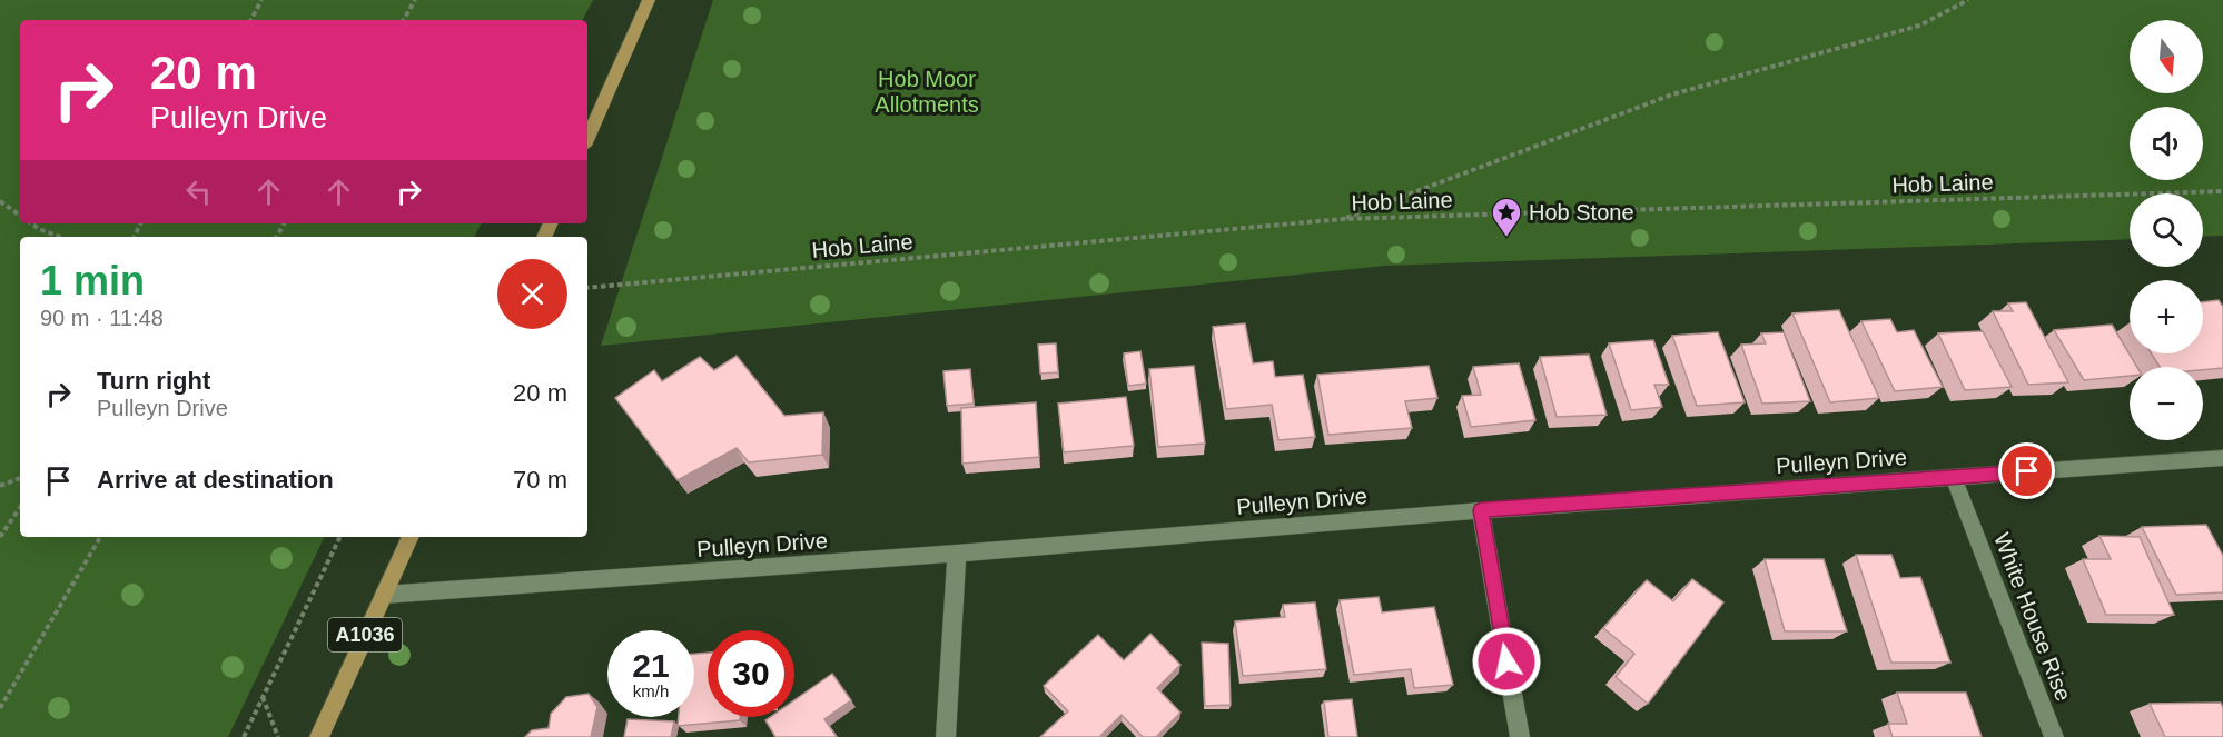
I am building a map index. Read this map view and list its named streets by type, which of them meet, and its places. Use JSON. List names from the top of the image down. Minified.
{"streets":{"main road":["A1036"],"street":["Pulleyn Drive","White House Rise"],"path":["Hob Laine"]},"crossings":[["Pulleyn Drive","White House Rise"],["Pulleyn Drive","A1036"]],"parks":["Hob Moor Allotments"],"places":{"place":["Hob Stone"]},"north":"bottom","page":{"map_buttons":["+","−"],"turn":["20 m","Pulleyn Drive"],"heading":["1 min","90 m · 11:48"],"list":[{"name":"Turn right","note":"Pulleyn Drive","value":"20 m"},{"name":"Arrive at destination","value":"70 m"}],"speed":"21 km/h","limit":"30"}}
